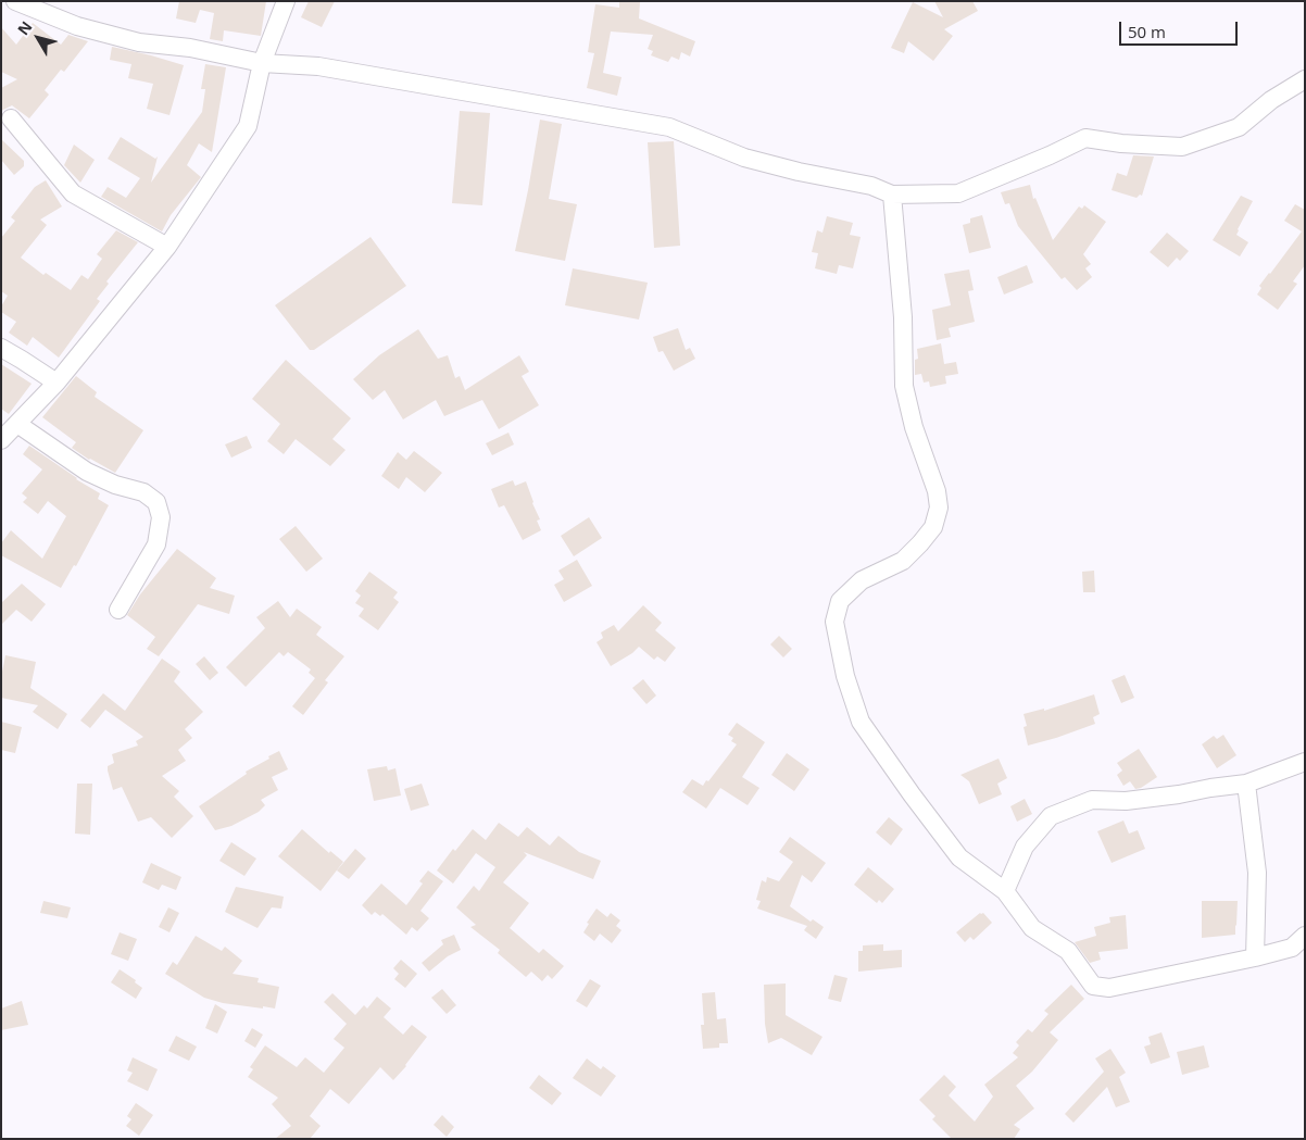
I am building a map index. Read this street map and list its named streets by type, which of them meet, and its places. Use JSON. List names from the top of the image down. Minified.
{"scale_bar":"50 m","north":"top left"}
